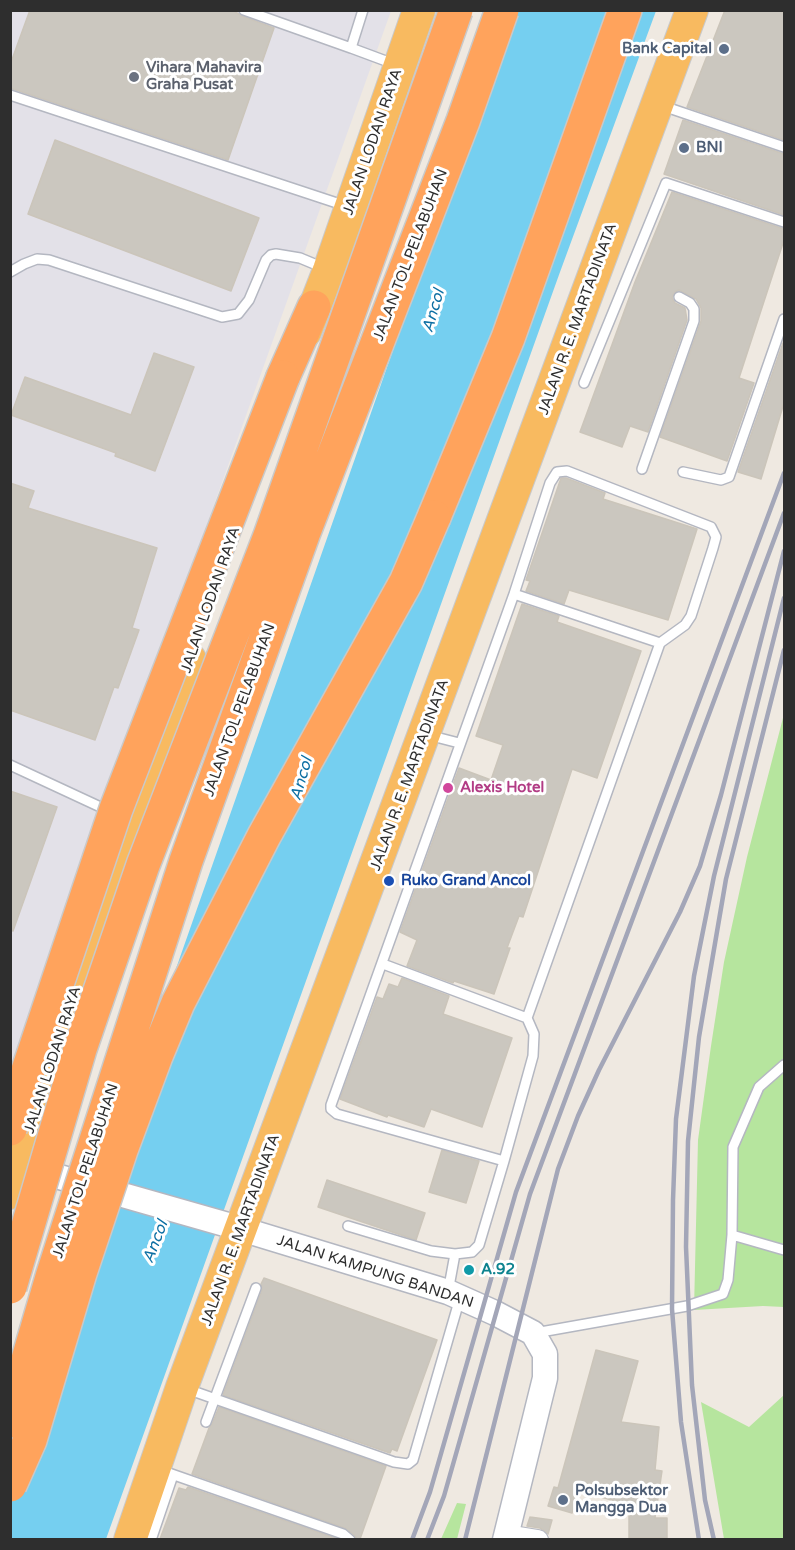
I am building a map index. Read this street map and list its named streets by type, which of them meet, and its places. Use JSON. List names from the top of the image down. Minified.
{"streets":{"highway":["JALAN LODAN RAYA","JALAN TOL PELABUHAN","JALAN R. E. MARTADINATA"],"street":["JALAN KAMPUNG BANDAN"]},"crossings":[["JALAN LODAN RAYA","JALAN KAMPUNG BANDAN"],["JALAN R. E. MARTADINATA","JALAN KAMPUNG BANDAN"]],"water":["Ancol"],"places":["Bank Capital","Vihara Mahavira Graha Pusat","BNI","Alexis Hotel","Ruko Grand Ancol","A.92","Polsubsektor Mangga Dua"]}
